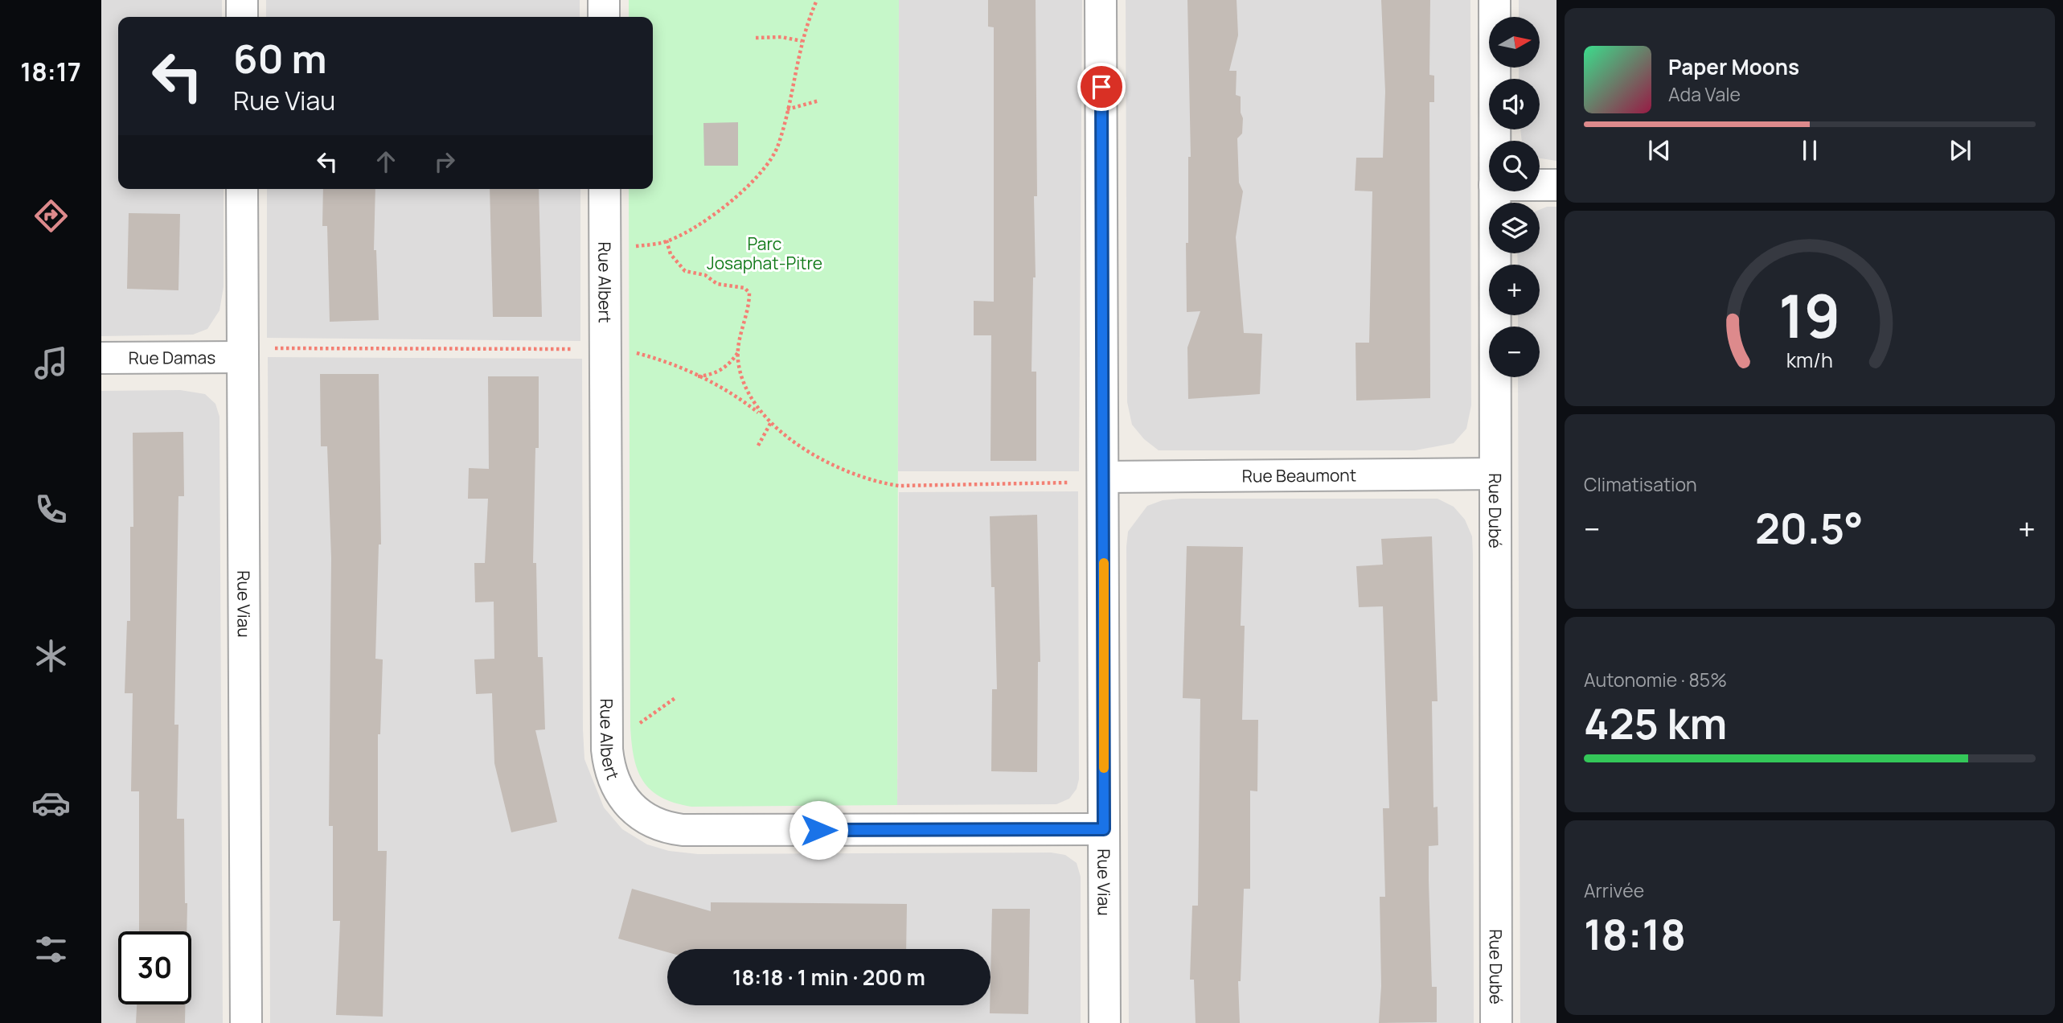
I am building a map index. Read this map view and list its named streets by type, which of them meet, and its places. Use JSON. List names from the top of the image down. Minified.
{"streets":{"street":["Rue Albert","Rue Damas","Rue Beaumont","Rue Dubé","Rue Viau"]},"crossings":[["Rue Albert","Rue Viau"],["Rue Damas","Rue Viau"],["Rue Beaumont","Rue Dubé"],["Rue Beaumont","Rue Viau"]],"parks":["Parc Josaphat-Pitre"],"north":"right","page":{"tabs":"18:17","map_buttons":["+","−"],"turn":["60 m","Rue Viau"],"song":["Paper Moons","Ada Vale"],"tile":["Climatisation",["Autonomie · 85%","425 km"],["Arrivée","18:18"]],"heat":["−","20.5°","+"],"limit":"30","trip":"18:18 · 1 min · 200 m","gauge":["19","km/h"]}}
